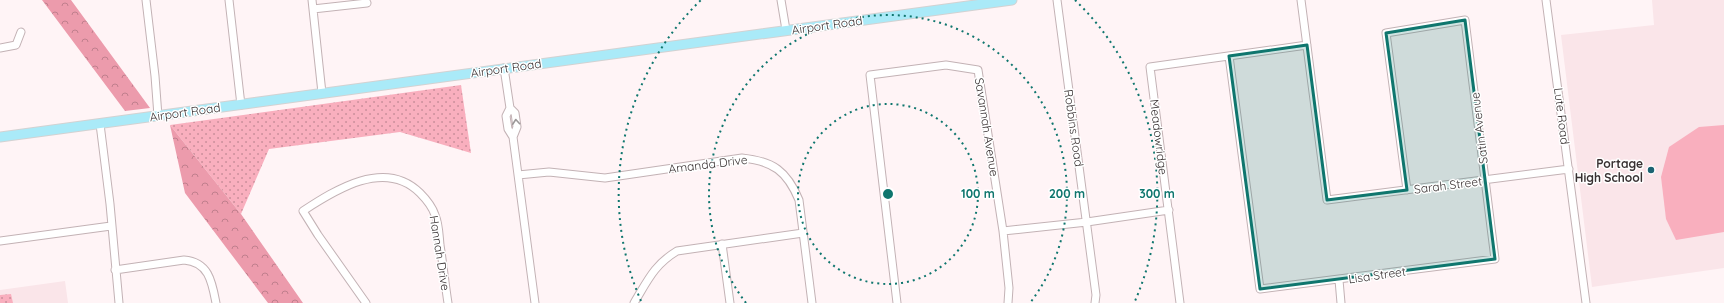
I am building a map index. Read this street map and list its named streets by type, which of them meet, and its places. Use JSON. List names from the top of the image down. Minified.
{"streets":{"main road":["Airport Road"],"street":["Lute Road","Savannah Avenue","Robbins Road","Satin Avenue","Meadowridge","Amanda Drive","Sarah Street","Hannah Drive","Lisa Street"]},"crossings":[["Lute Road","Sarah Street"],["Satin Avenue","Sarah Street"],["Satin Avenue","Lisa Street"],["Meadowridge","Lisa Street"]],"places":["Portage High School"],"rings":["100 m","200 m","300 m"]}
